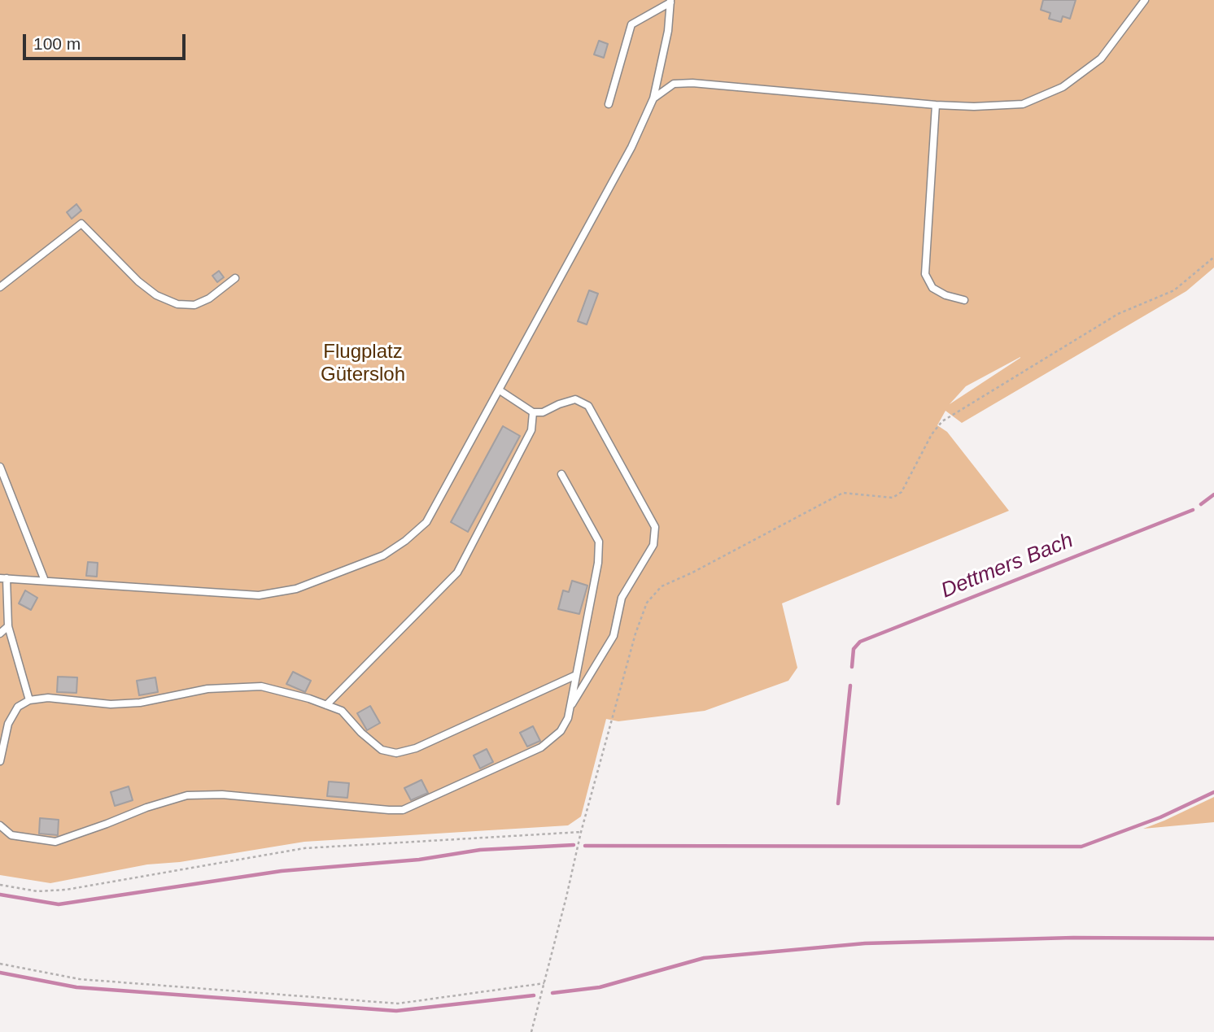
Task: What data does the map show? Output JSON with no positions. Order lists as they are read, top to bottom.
{
  "water": ["Dettmers Bach"],
  "parks": ["Flugplatz Gütersloh"],
  "scale_bar": "100 m"
}
